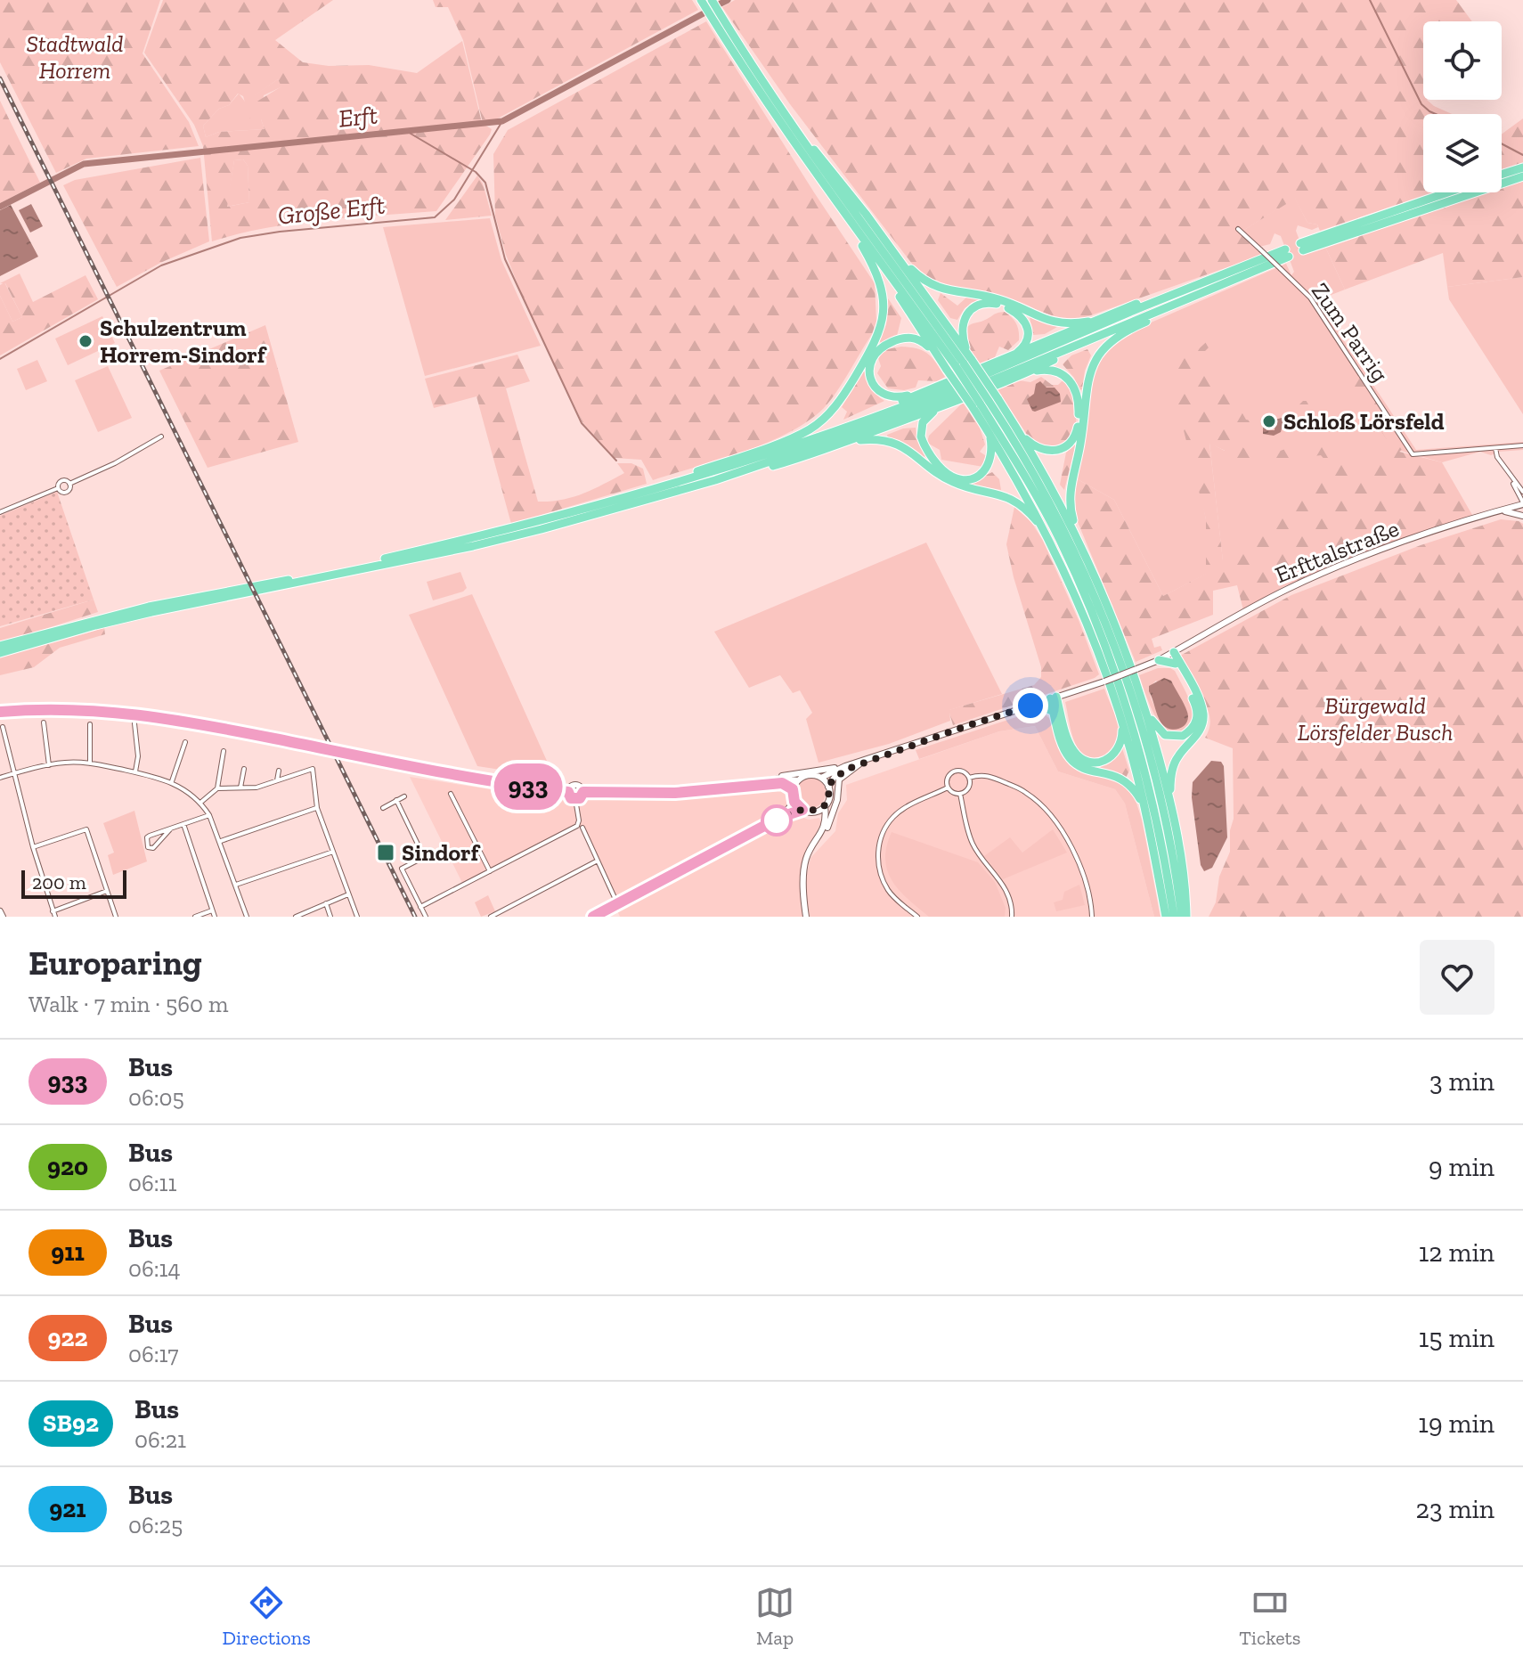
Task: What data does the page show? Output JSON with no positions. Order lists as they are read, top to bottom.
{
  "streets": {
    "main road": ["Erfttalstraße"],
    "street": ["Zum Parrig"]
  },
  "water": ["Erft", "Große Erft"],
  "parks": ["Stadtwald Horrem", "Bürgewald Lörsfelder Busch"],
  "places": {
    "other": ["Schulzentrum Horrem-Sindorf", "Schloß Lörsfeld"],
    "transit": ["Sindorf"]
  },
  "lines": ["bus line 933"],
  "scale_bar": "200 m",
  "page": {
    "on_map": "933",
    "scale": "200 m",
    "heading": ["Europaring", "Walk · 7 min · 560 m"],
    "list": [
      {
        "mark": "933",
        "name": "Bus",
        "note": "06:05",
        "value": "3 min"
      },
      {
        "mark": "920",
        "name": "Bus",
        "note": "06:11",
        "value": "9 min"
      },
      {
        "mark": "911",
        "name": "Bus",
        "note": "06:14",
        "value": "12 min"
      },
      {
        "mark": "922",
        "name": "Bus",
        "note": "06:17",
        "value": "15 min"
      },
      {
        "mark": "SB92",
        "name": "Bus",
        "note": "06:21",
        "value": "19 min"
      },
      {
        "mark": "921",
        "name": "Bus",
        "note": "06:25",
        "value": "23 min"
      }
    ],
    "tabs": ["Directions", "Map", "Tickets"]
  }
}
